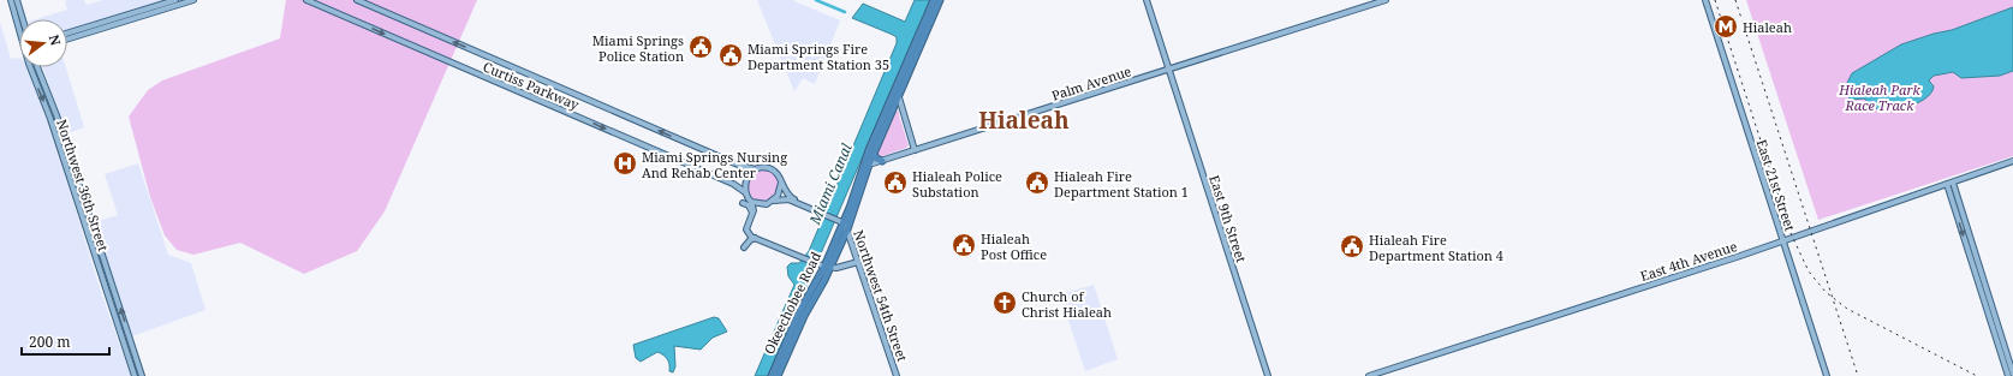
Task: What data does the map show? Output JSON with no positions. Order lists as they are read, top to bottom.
{
  "streets": {
    "highway": ["Okeechobee Road"],
    "main road": [
      "Palm Avenue",
      "Curtiss Parkway",
      "Northwest 36th Street",
      "East 21st Street",
      "East 9th Street",
      "East 4th Avenue",
      "Northwest 54th Street"
    ]
  },
  "crossings": [
    ["Palm Avenue", "East 9th Street"],
    ["Palm Avenue", "Okeechobee Road"],
    ["East 21st Street", "East 4th Avenue"],
    ["Northwest 54th Street", "Okeechobee Road"]
  ],
  "districts": ["Hialeah"],
  "water": ["Miami Canal"],
  "parks": ["Hialeah Park Race Track"],
  "places": {
    "metro station": ["Hialeah"],
    "public building": [
      "Miami Springs Police Station",
      "Miami Springs Fire Department Station 35",
      "Hialeah Police Substation",
      "Hialeah Fire Department Station 1",
      "Hialeah Post Office",
      "Hialeah Fire Department Station 4"
    ],
    "hospital": ["Miami Springs Nursing And Rehab Center"],
    "church": ["Church of Christ Hialeah"]
  },
  "scale_bar": "200 m",
  "north": "right"
}
